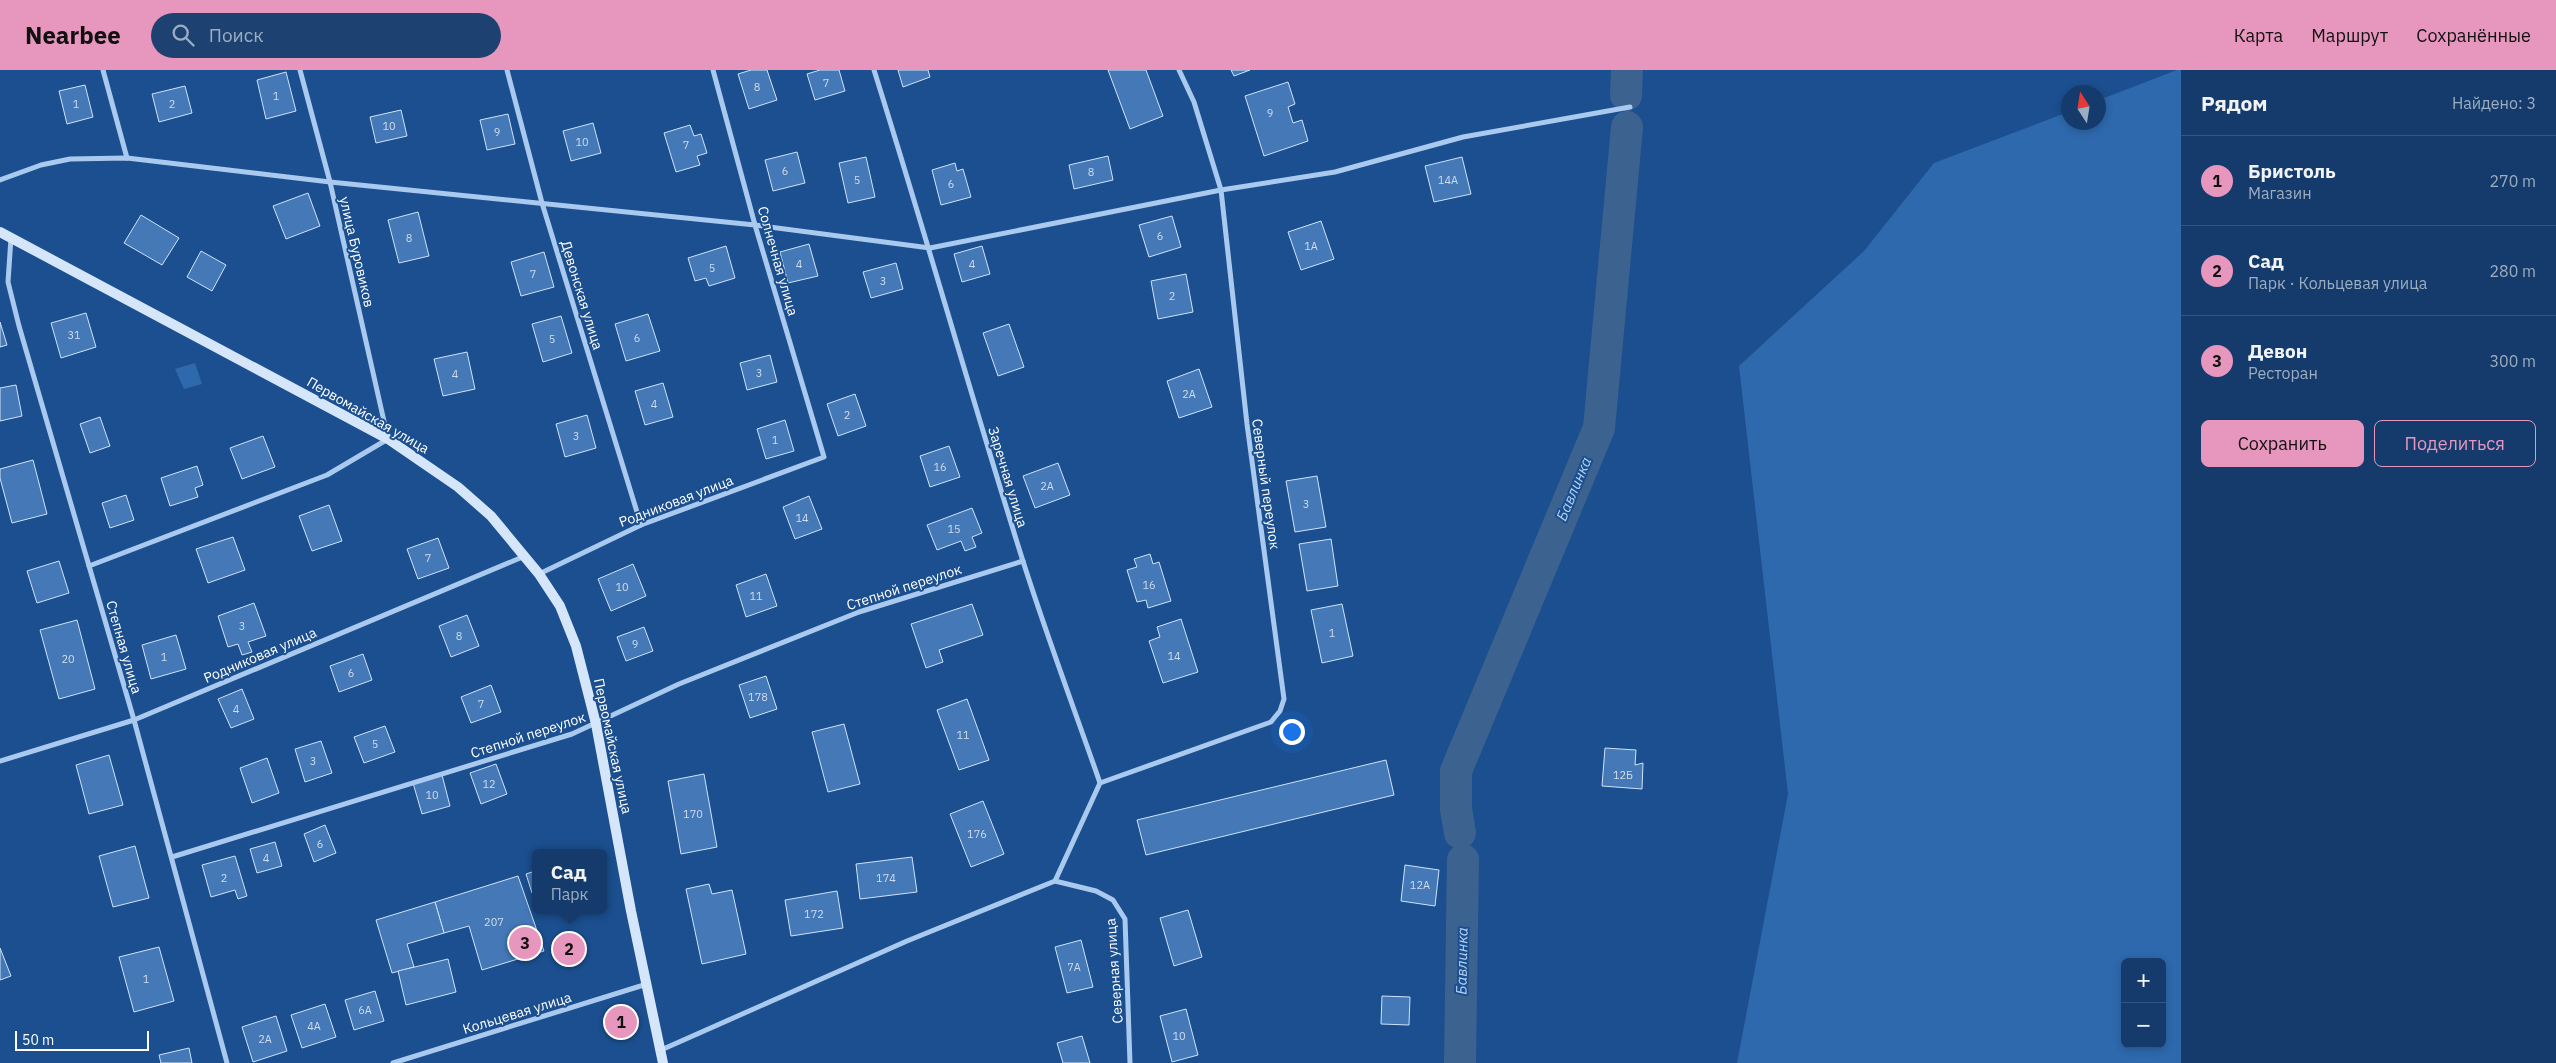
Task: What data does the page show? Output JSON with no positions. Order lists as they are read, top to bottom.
{
  "streets": {
    "street": [
      "улица Буровиков",
      "Солнечная улица",
      "Девонская улица",
      "Первомайская улица",
      "Заречная улица",
      "Северный переулок",
      "Родниковая улица",
      "Степной переулок",
      "Степная улица",
      "Северная улица",
      "Кольцевая улица"
    ]
  },
  "crossings": [
    ["улица Буровиков", "Первомайская улица"],
    ["Солнечная улица", "Родниковая улица"],
    ["Девонская улица", "Родниковая улица"],
    ["Первомайская улица", "Родниковая улица"],
    ["Первомайская улица", "Степной переулок"],
    ["Первомайская улица", "Степная улица"],
    ["Первомайская улица", "Кольцевая улица"],
    ["Заречная улица", "Северный переулок"],
    ["Заречная улица", "Степной переулок"],
    ["Родниковая улица", "Степная улица"],
    ["Степной переулок", "Степная улица"]
  ],
  "water": ["Бавлинка"],
  "house_numbers": [
    "7",
    "8",
    "1",
    "1",
    "2",
    "9",
    "10",
    "9",
    "10",
    "7",
    "6",
    "8",
    "5",
    "14А",
    "6",
    "6",
    "8",
    "1А",
    "4",
    "4",
    "5",
    "7",
    "3",
    "2",
    "31",
    "6",
    "5",
    "3",
    "4",
    "2А",
    "4",
    "2",
    "3",
    "1",
    "16",
    "2А",
    "3",
    "14",
    "15",
    "7",
    "16",
    "10",
    "11",
    "3",
    "1",
    "8",
    "9",
    "14",
    "1",
    "20",
    "6",
    "178",
    "7",
    "4",
    "11",
    "5",
    "3",
    "12Б",
    "12",
    "10",
    "170",
    "176",
    "6",
    "4",
    "2",
    "174",
    "12А",
    "172",
    "207",
    "7А",
    "1",
    "6А",
    "4А",
    "10",
    "2А"
  ],
  "scale_bar": "50 m",
  "north": "top",
  "page": {
    "header": "Nearbee",
    "search": "Поиск",
    "nav": ["Карта", "Маршрут", "Сохранённые"],
    "heading": ["Рядом", "Найдено: 3"],
    "list": [
      {
        "mark": "1",
        "name": "Бристоль",
        "note": "Магазин",
        "value": "270 m"
      },
      {
        "mark": "2",
        "name": "Сад",
        "note": "Парк · Кольцевая улица",
        "value": "280 m"
      },
      {
        "mark": "3",
        "name": "Девон",
        "note": "Ресторан",
        "value": "300 m"
      }
    ],
    "buttons": ["Сохранить", "Поделиться"],
    "popup": ["Сад", "Парк"],
    "pins": ["3", "2", "1"],
    "map_buttons": ["+", "−"],
    "scale": "50 m"
  }
}
